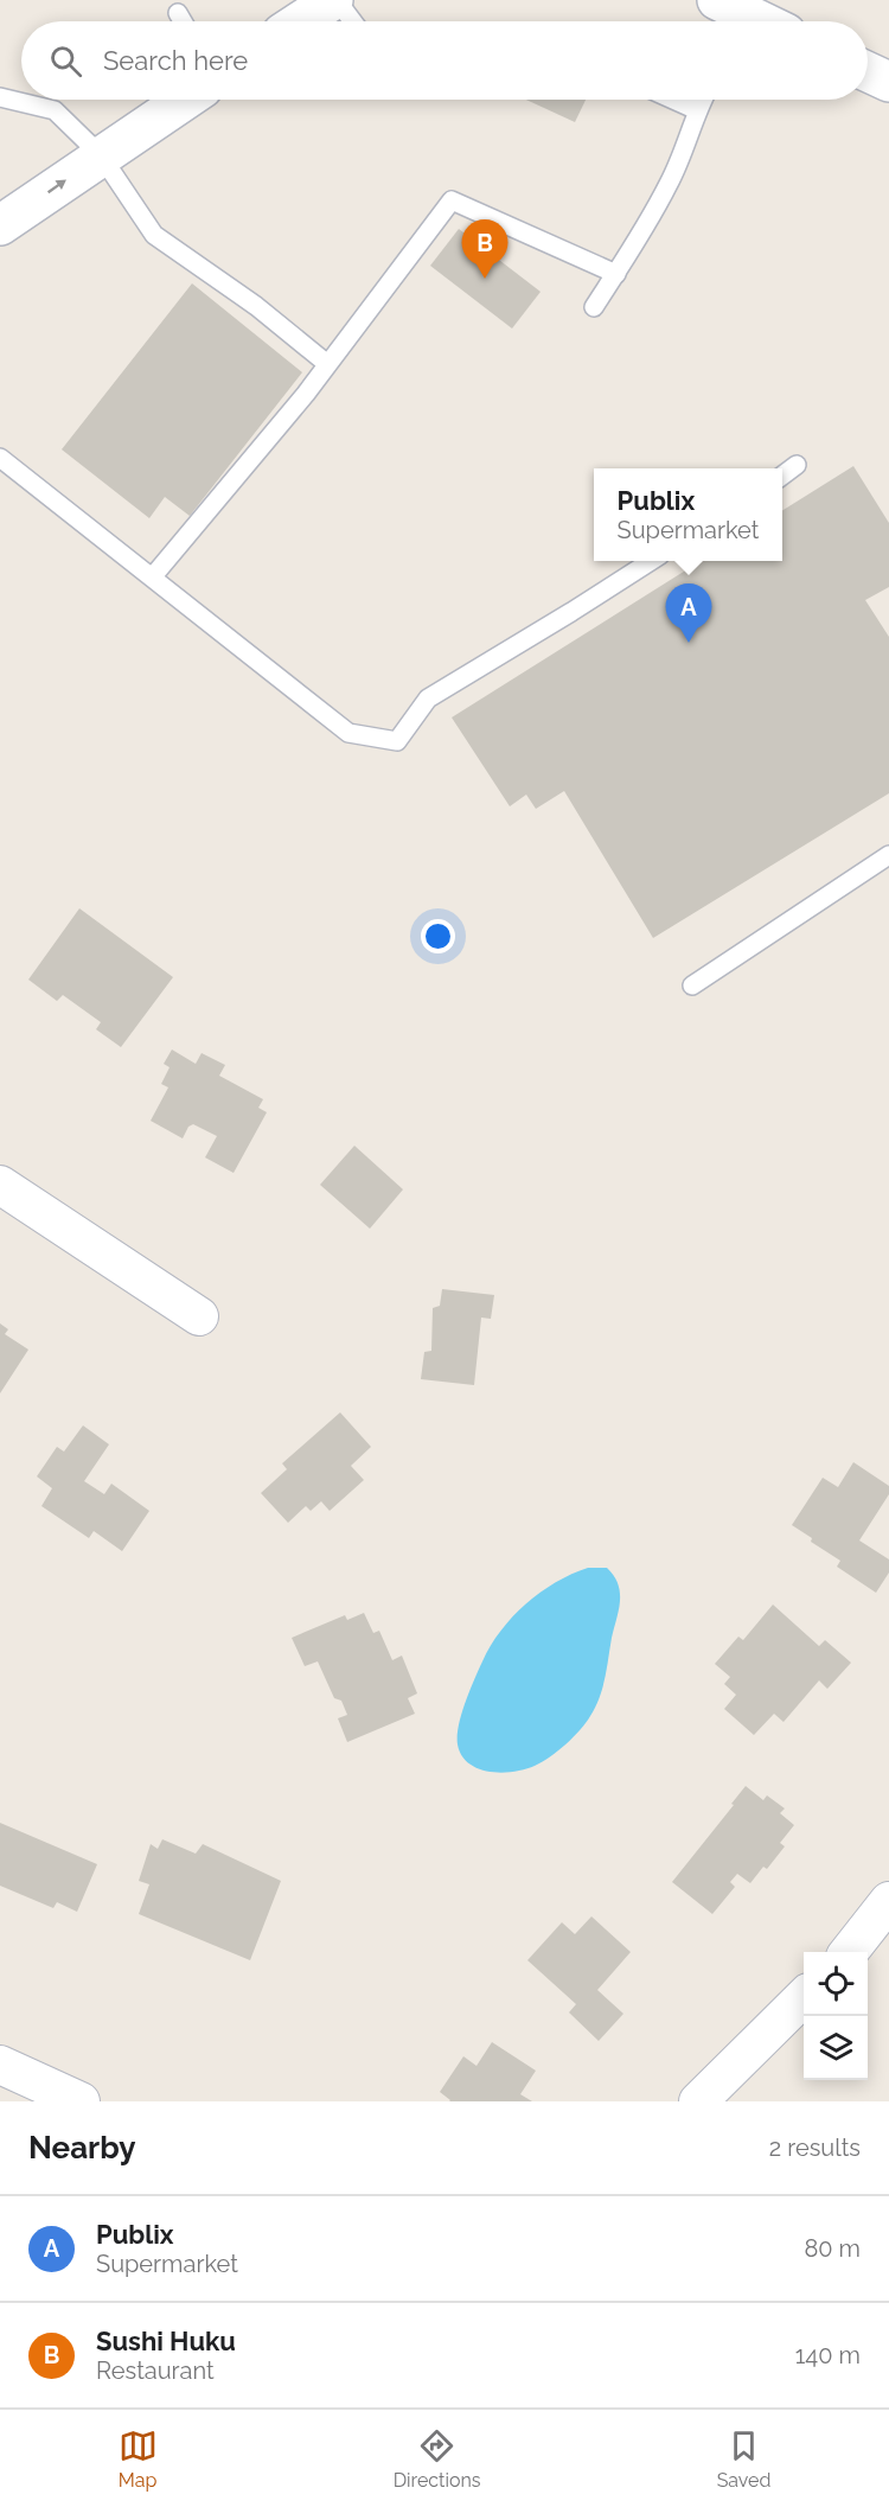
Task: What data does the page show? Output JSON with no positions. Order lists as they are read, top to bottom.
{
  "page": {
    "search": "Search here",
    "pins": ["B", "A"],
    "popup": ["Publix", "Supermarket"],
    "heading": ["Nearby", "2 results"],
    "list": [
      {
        "mark": "A",
        "name": "Publix",
        "note": "Supermarket",
        "value": "80 m"
      },
      {
        "mark": "B",
        "name": "Sushi Huku",
        "note": "Restaurant",
        "value": "140 m"
      }
    ],
    "nav": ["Map", "Directions", "Saved"]
  }
}
